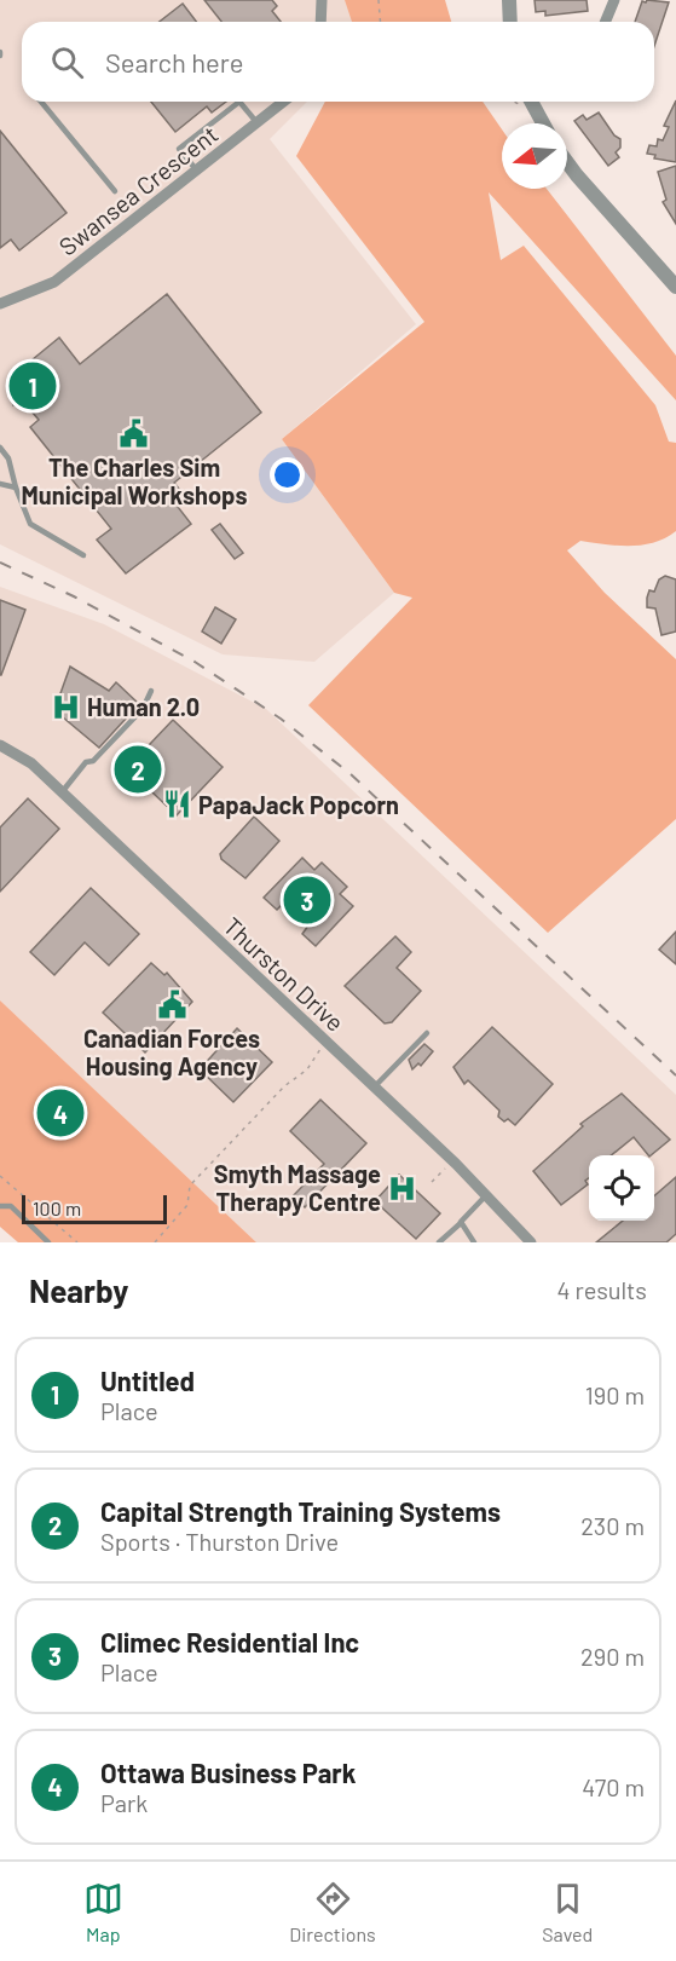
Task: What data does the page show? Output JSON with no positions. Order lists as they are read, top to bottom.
{
  "streets": {
    "street": ["Swansea Crescent", "Thurston Drive"]
  },
  "places": {
    "public building": ["The Charles Sim Municipal Workshops", "Canadian Forces Housing Agency"],
    "hospital": ["Human 2.0", "Smyth Massage Therapy Centre"],
    "restaurant": ["PapaJack Popcorn"]
  },
  "scale_bar": "100 m",
  "north": "left",
  "page": {
    "search": "Search here",
    "pins": [
      "1",
      "2",
      "3",
      "4"
    ],
    "scale": "100 m",
    "heading": ["Nearby", "4 results"],
    "list": [
      {
        "mark": "1",
        "name": "Untitled",
        "note": "Place",
        "value": "190 m"
      },
      {
        "mark": "2",
        "name": "Capital Strength Training Systems",
        "note": "Sports · Thurston Drive",
        "value": "230 m"
      },
      {
        "mark": "3",
        "name": "Climec Residential Inc",
        "note": "Place",
        "value": "290 m"
      },
      {
        "mark": "4",
        "name": "Ottawa Business Park",
        "note": "Park",
        "value": "470 m"
      }
    ],
    "nav": ["Map", "Directions", "Saved"]
  }
}
